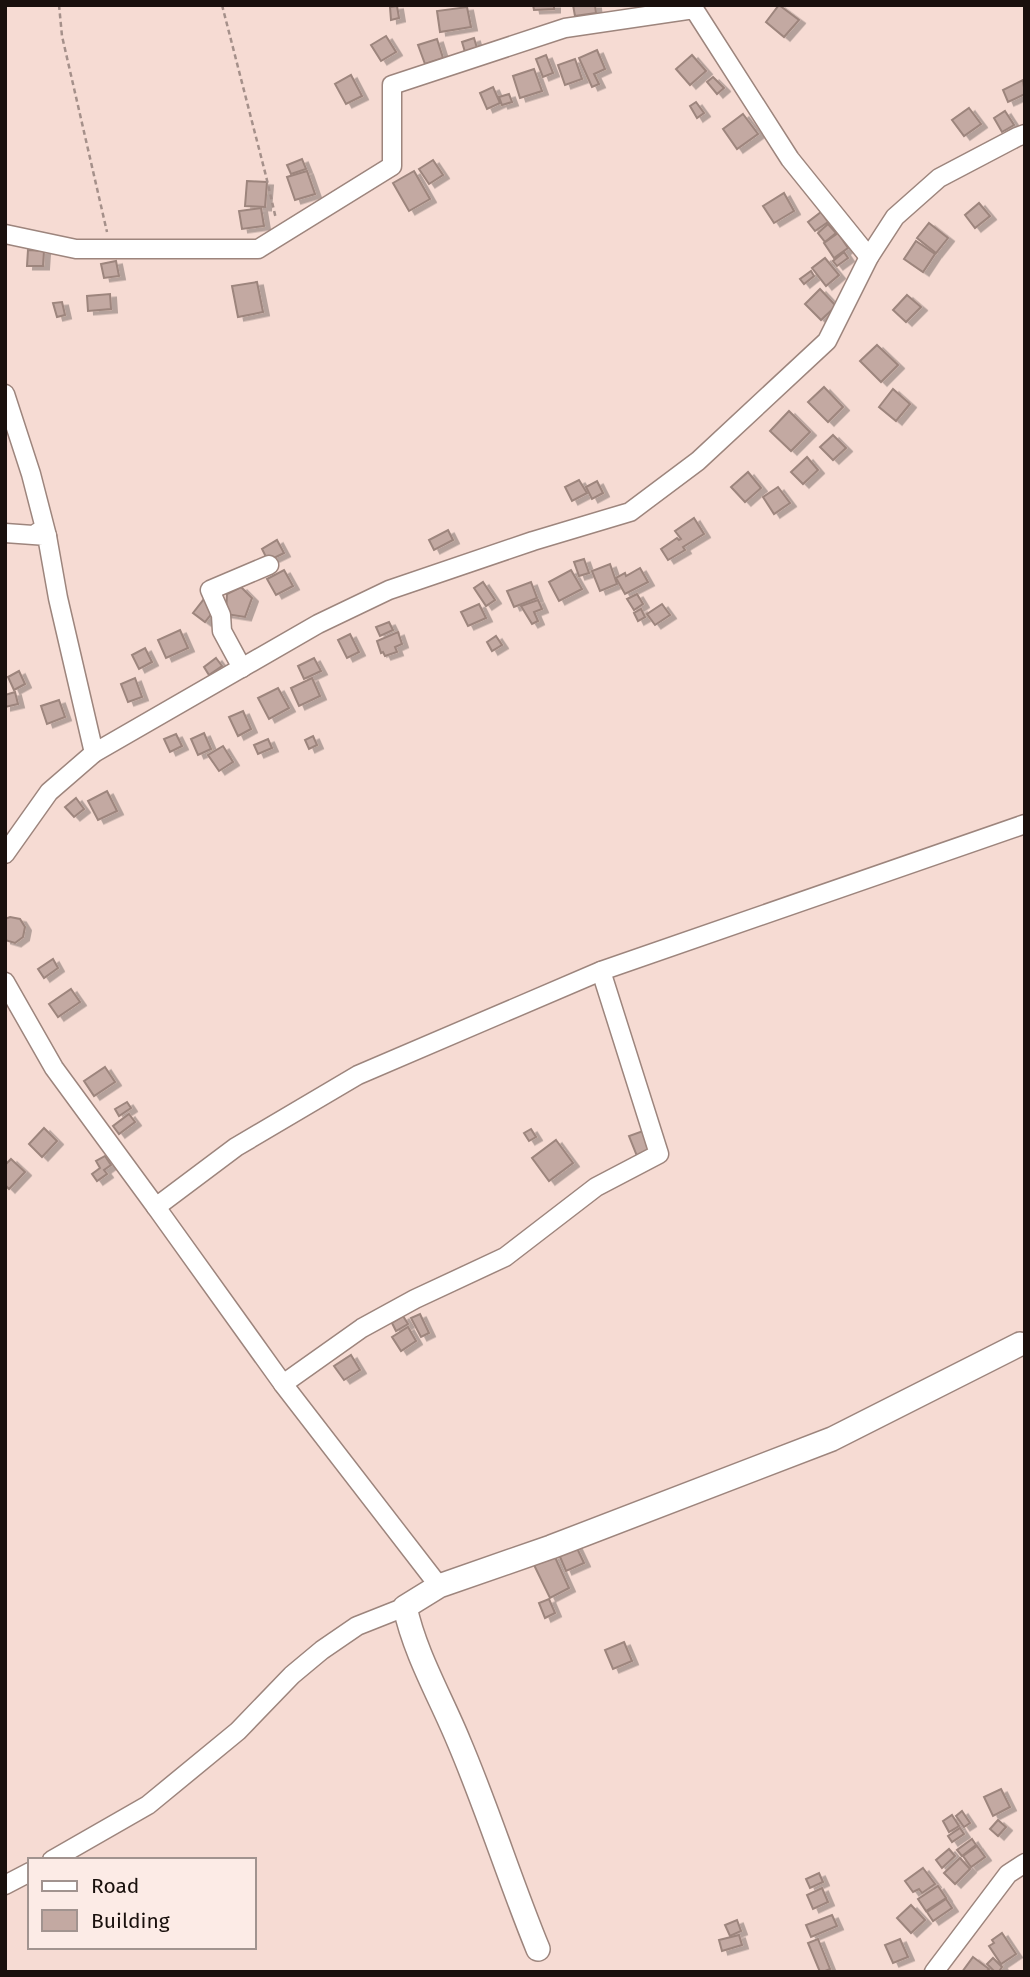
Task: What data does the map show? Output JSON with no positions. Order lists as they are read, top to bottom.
{
  "legend": ["Road", "Building"]
}
